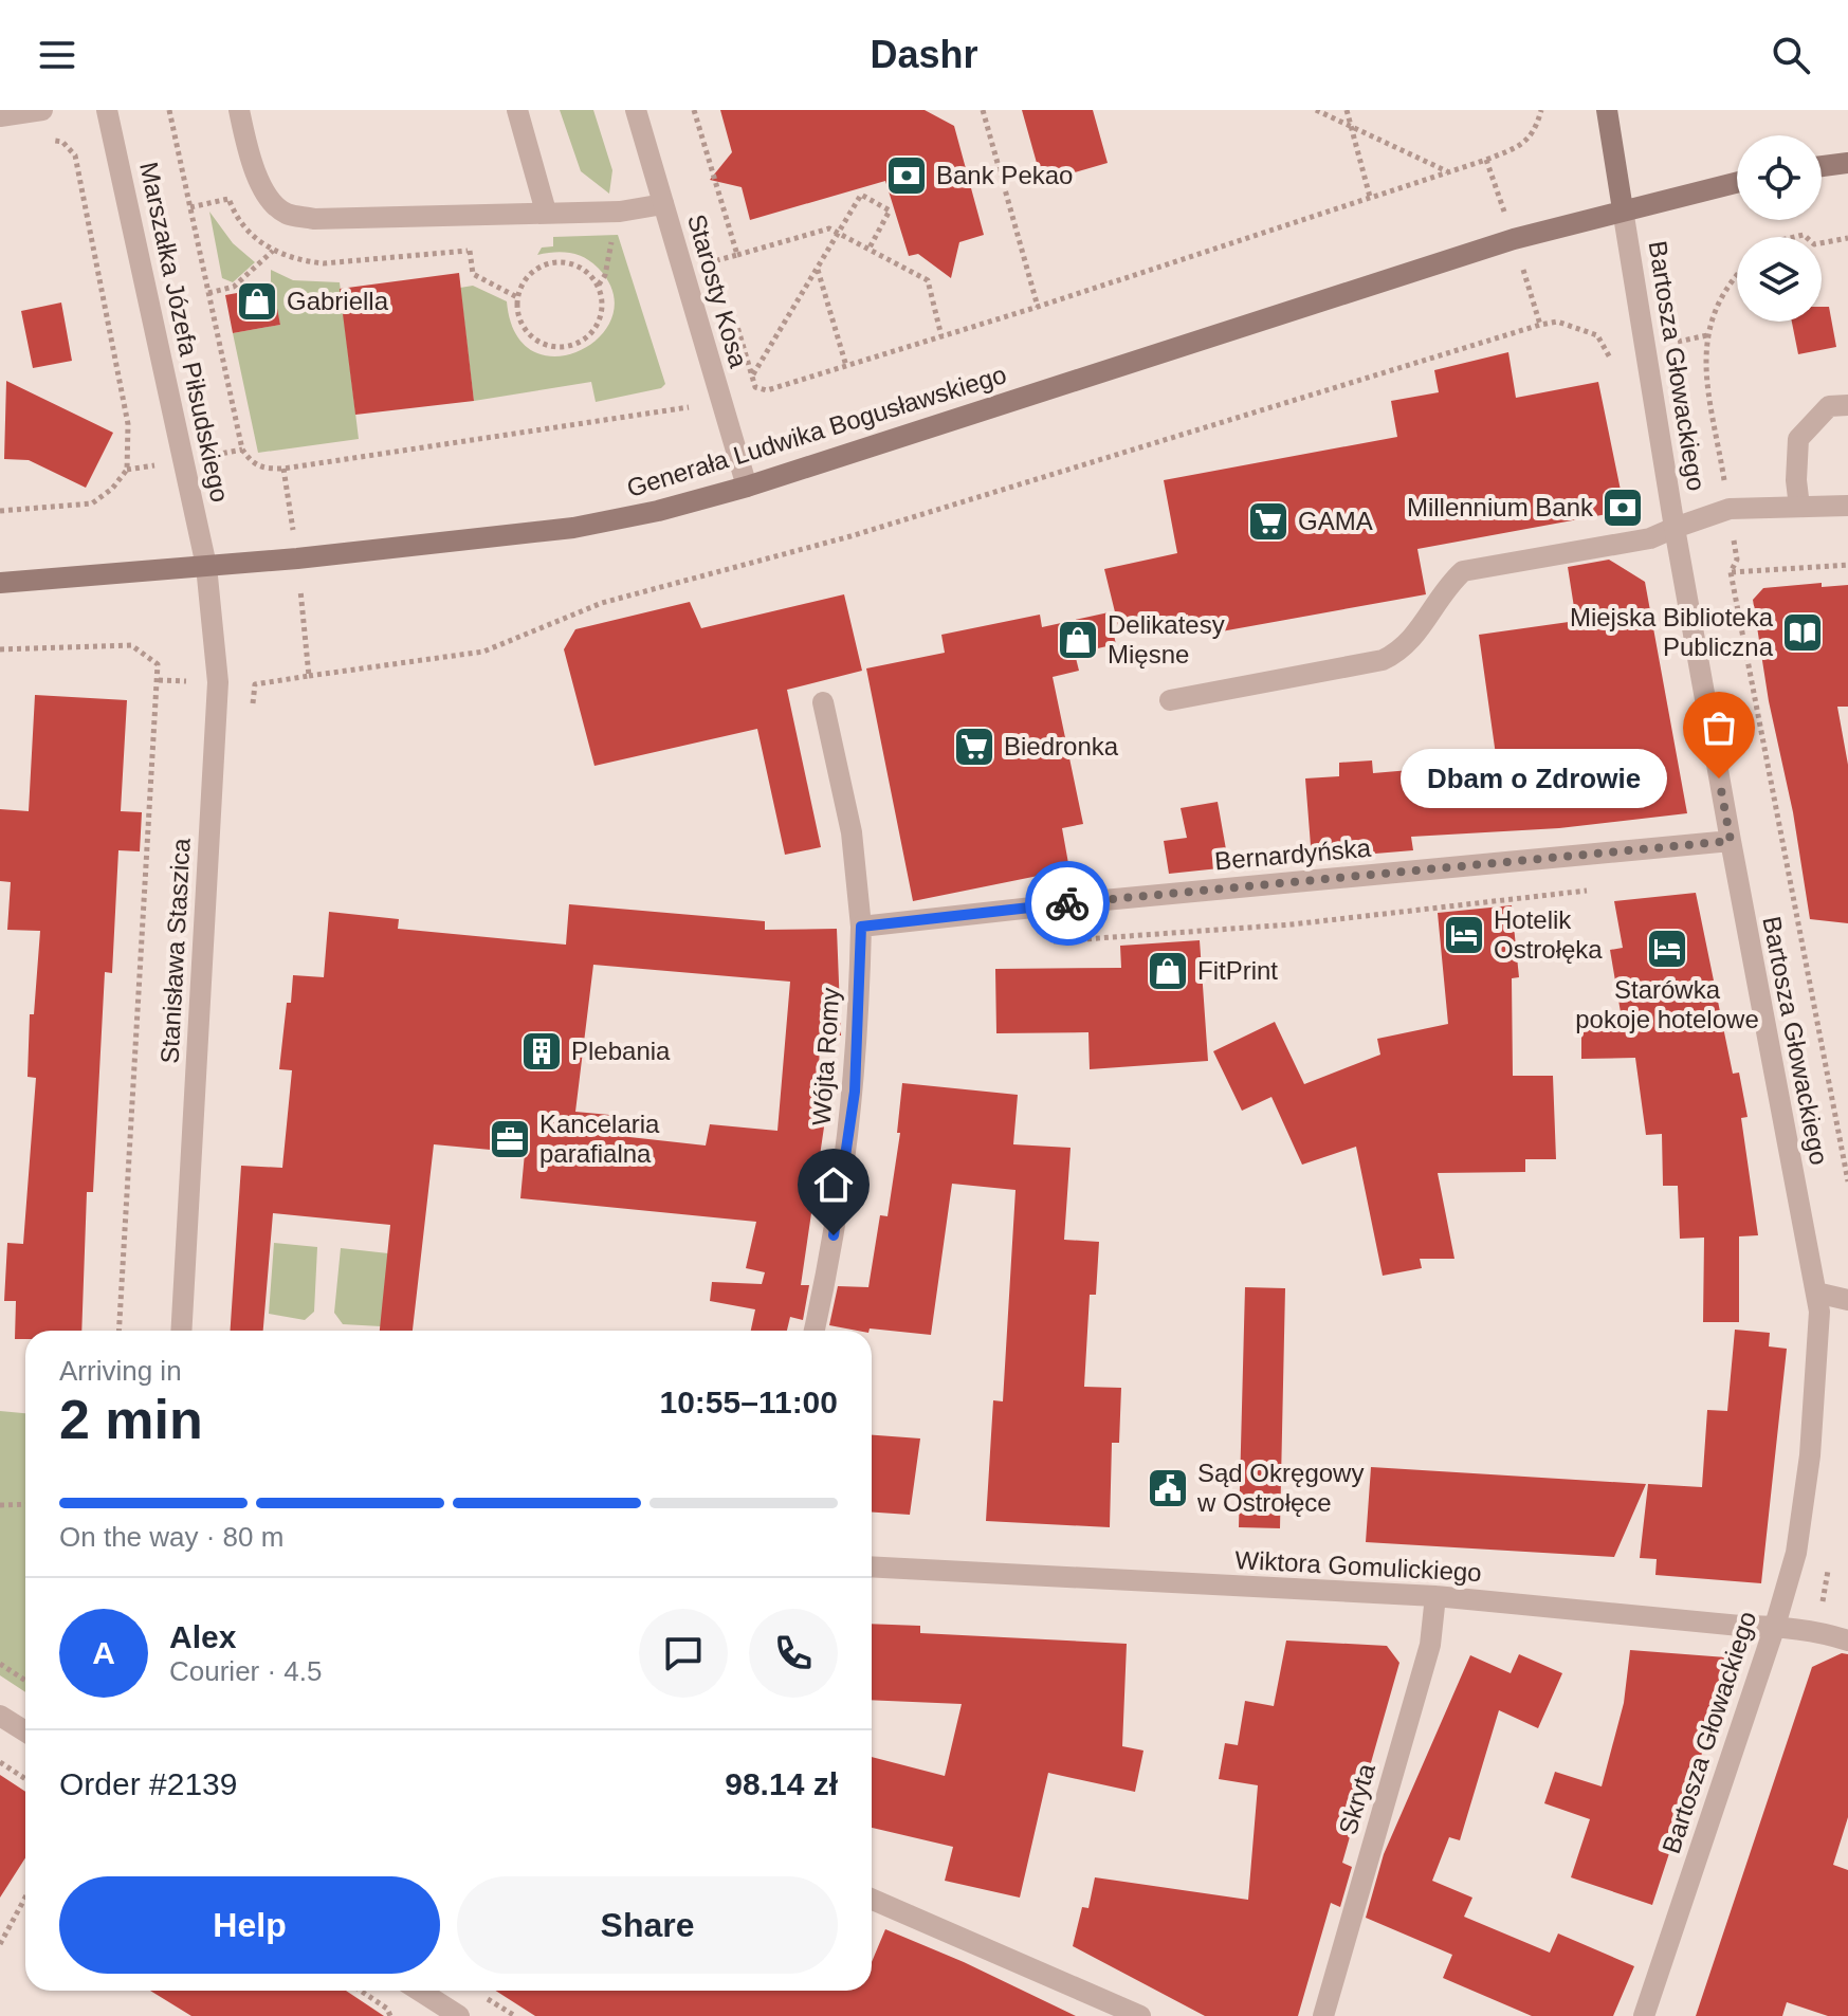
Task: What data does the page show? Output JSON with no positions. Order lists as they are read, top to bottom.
{
  "streets": {
    "street": [
      "Starosty Kosa",
      "Marszałka Józefa Piłsudskiego",
      "Bartosza Głowackiego",
      "Generała Ludwika Bogusławskiego",
      "Bernardyńska",
      "Stanisława Staszica",
      "Wójta Romy",
      "Wiktora Gomulickiego",
      "Skryta"
    ]
  },
  "crossings": [
    ["Starosty Kosa", "Generała Ludwika Bogusławskiego"],
    ["Marszałka Józefa Piłsudskiego", "Generała Ludwika Bogusławskiego"],
    ["Marszałka Józefa Piłsudskiego", "Stanisława Staszica"],
    ["Bartosza Głowackiego", "Generała Ludwika Bogusławskiego"],
    ["Bartosza Głowackiego", "Bernardyńska"],
    ["Bartosza Głowackiego", "Wiktora Gomulickiego"],
    ["Generała Ludwika Bogusławskiego", "Stanisława Staszica"],
    ["Bernardyńska", "Wójta Romy"],
    ["Wiktora Gomulickiego", "Skryta"]
  ],
  "places": {
    "bank": ["Bank Pekao", "Millennium Bank"],
    "shop": ["Gabriella", "Delikatesy Mięsne", "FitPrint"],
    "supermarket": ["GAMA", "Biedronka"],
    "library": ["Miejska Biblioteka Publiczna"],
    "other": ["Dbam o Zdrowie"],
    "hotel": ["Hotelik Ostrołęka", "Starówka pokoje hotelowe"],
    "building": ["Plebania"],
    "office": ["Kancelaria parafialna"],
    "public building": ["Sąd Okręgowy w Ostrołęce"]
  },
  "page": {
    "header": "Dashr",
    "bubble": "Dbam o Zdrowie",
    "heading": ["2 min", "Arriving in", "10:55–11:00"],
    "panel": [
      "Alex",
      "Courier · 4.5",
      "Order #2139",
      "98.14 zł"
    ],
    "bar": "On the way · 80 m",
    "round": "A",
    "buttons": ["Help", "Share"]
  }
}
